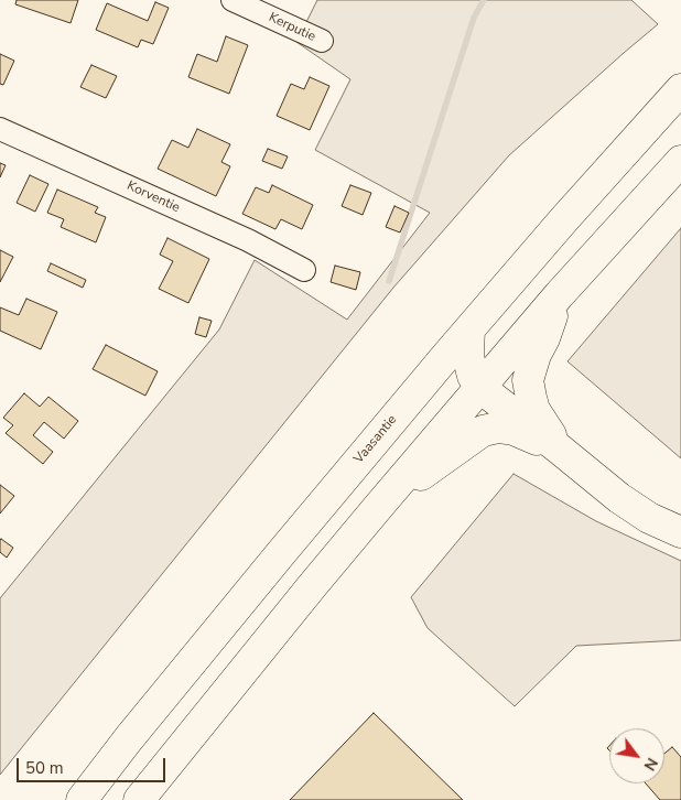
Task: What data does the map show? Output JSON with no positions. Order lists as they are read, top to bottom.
{
  "streets": {
    "highway": ["Vaasantie"],
    "street": ["Kerputie", "Korventie"]
  },
  "scale_bar": "50 m",
  "north": "bottom right"
}
